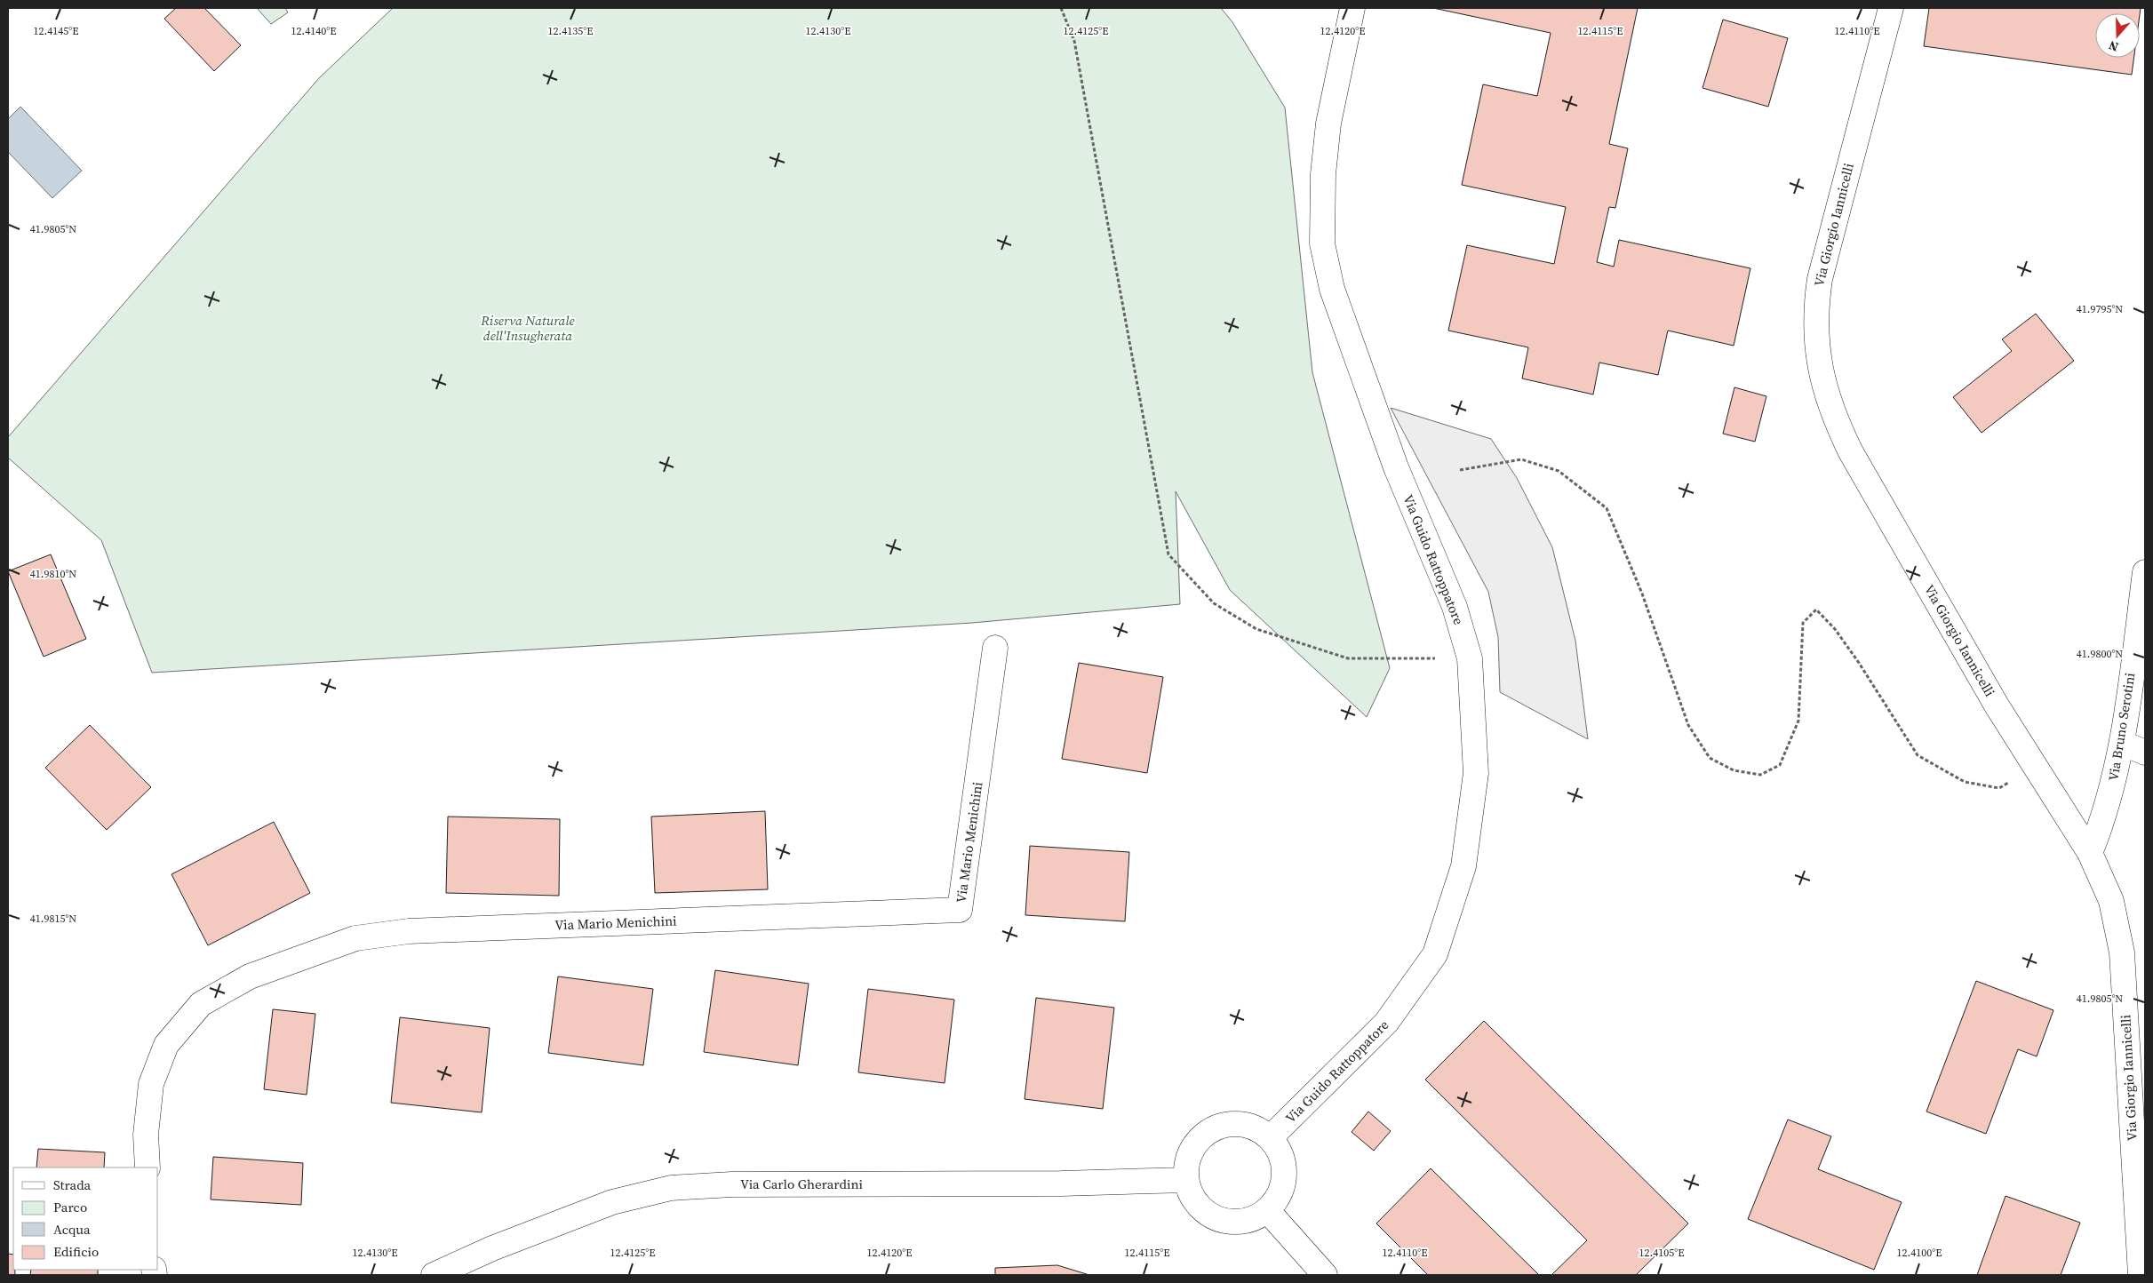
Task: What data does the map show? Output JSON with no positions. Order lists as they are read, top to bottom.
{
  "streets": {
    "street": [
      "Via Giorgio Iannicelli",
      "Via Guido Rattoppatore",
      "Via Bruno Serotini",
      "Via Mario Menichini",
      "Via Carlo Gherardini"
    ]
  },
  "crossings": [
    ["Via Giorgio Iannicelli", "Via Bruno Serotini"],
    ["Via Guido Rattoppatore", "Via Carlo Gherardini"]
  ],
  "parks": ["Riserva Naturale dell'Insugherata"],
  "legend": [
    "Strada",
    "Parco",
    "Acqua",
    "Edificio"
  ],
  "north": "bottom",
  "coordinates": [
    "12.4145°E",
    "12.4140°E",
    "12.4135°E",
    "12.4130°E",
    "12.4125°E",
    "12.4120°E",
    "12.4115°E",
    "12.4110°E",
    "41.9805°N",
    "41.9795°N",
    "41.9810°N",
    "41.9800°N",
    "41.9815°N",
    "12.4105°E",
    "12.4100°E"
  ]
}
